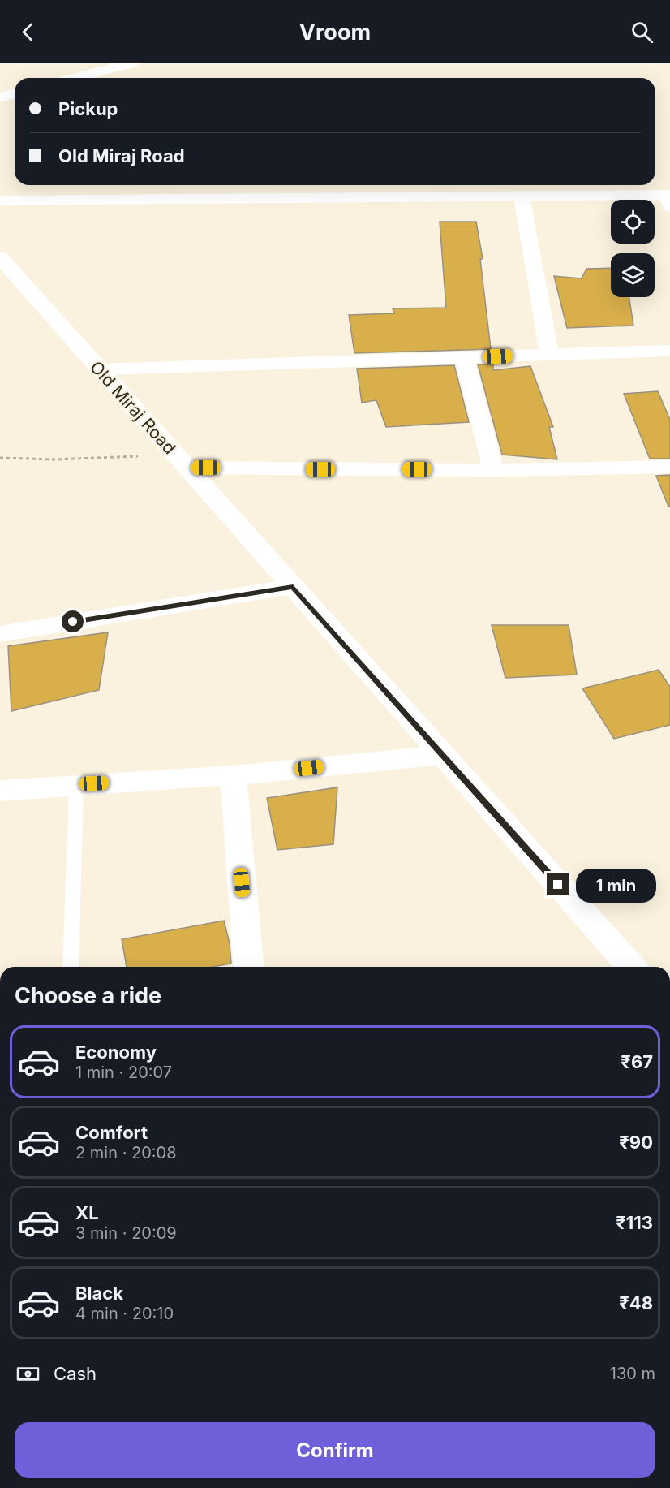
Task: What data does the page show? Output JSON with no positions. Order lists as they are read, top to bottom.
{
  "streets": {
    "street": ["Old Miraj Road"]
  },
  "page": {
    "header": "Vroom",
    "banner": ["Pickup", "Old Miraj Road"],
    "bubble": "1 min",
    "heading": "Choose a ride",
    "list": [
      {
        "name": "Economy",
        "note": "1 min · 20:07",
        "value": "₹67"
      },
      {
        "name": "Comfort",
        "note": "2 min · 20:08",
        "value": "₹90"
      },
      {
        "name": "XL",
        "note": "3 min · 20:09",
        "value": "₹113"
      },
      {
        "name": "Black",
        "note": "4 min · 20:10",
        "value": "₹48"
      }
    ],
    "pay": ["Cash", "130 m"],
    "buttons": "Confirm"
  }
}
